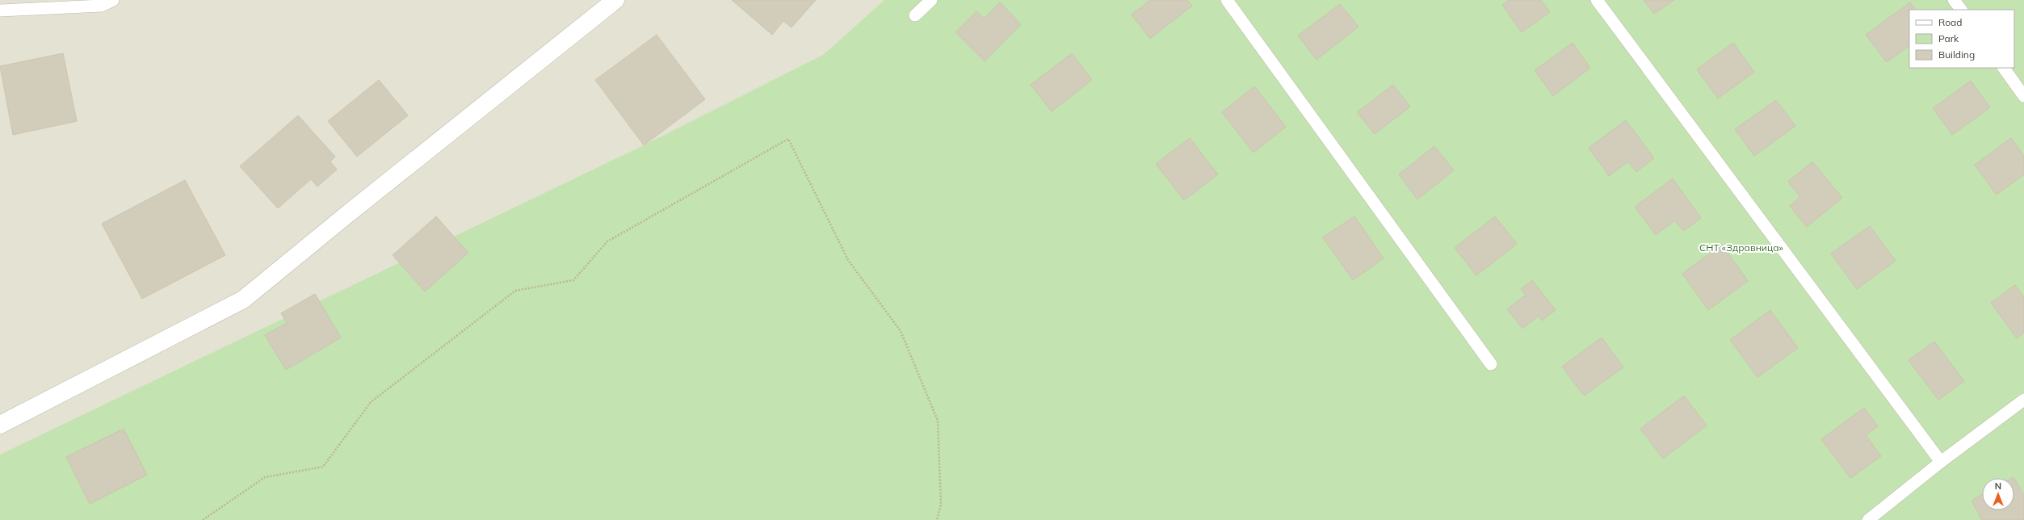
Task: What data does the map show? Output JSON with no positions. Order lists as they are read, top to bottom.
{
  "parks": ["СНТ «Здравница»"],
  "legend": ["Road", "Park", "Building"],
  "north": "top"
}
